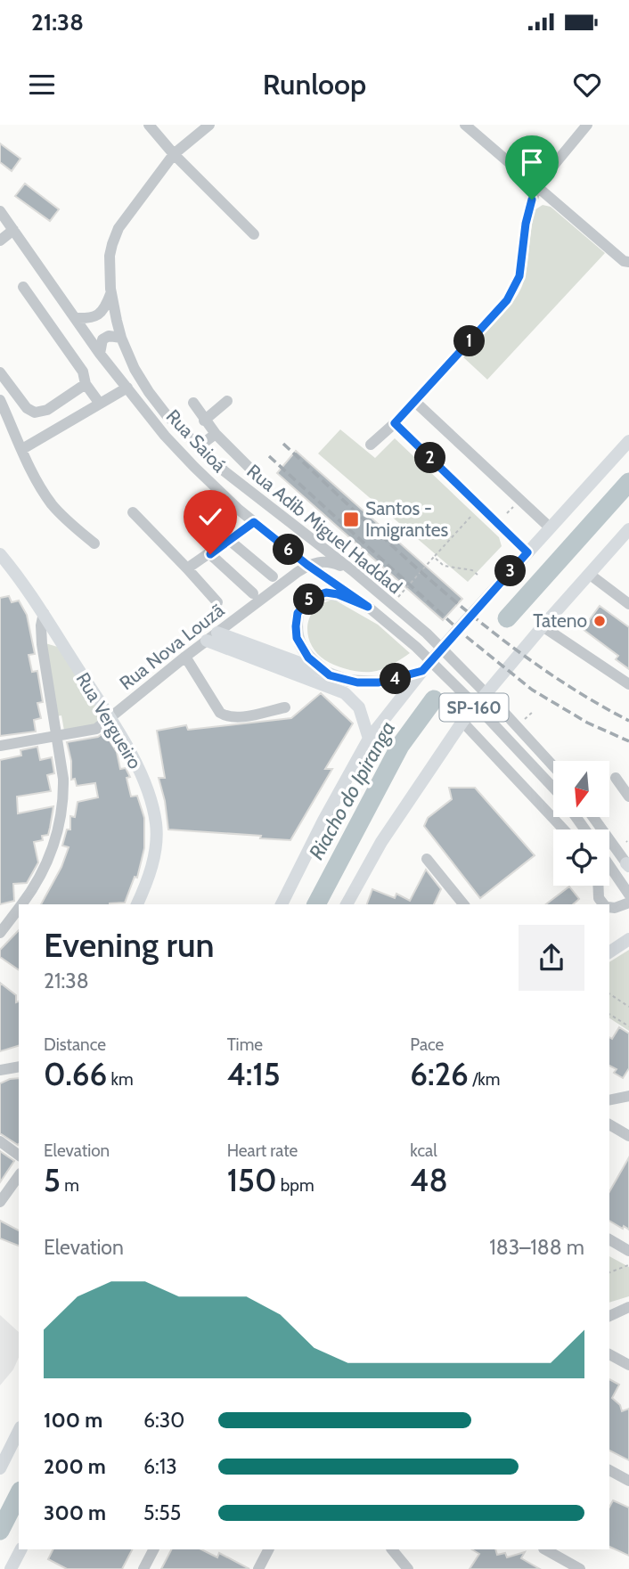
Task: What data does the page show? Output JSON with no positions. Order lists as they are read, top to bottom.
{
  "streets": {
    "main road": ["SP-160", "Rua Vergueiro"],
    "street": ["Rua Saioá", "Rua Adib Miguel Haddad", "Rua Nova Louzã"]
  },
  "crossings": [
    ["Rua Saioá", "Rua Nova Louzã"],
    ["Rua Nova Louzã", "Rua Vergueiro"]
  ],
  "water": ["Riacho do Ipiranga"],
  "places": {
    "transit": ["Santos - Imigrantes"],
    "other": ["Tateno"]
  },
  "north": "bottom",
  "page": {
    "status": "21:38",
    "header": "Runloop",
    "pins": [
      "1",
      "2",
      "6",
      "3",
      "5",
      "4"
    ],
    "heading": ["Evening run", "21:38"],
    "stats": [
      ["Distance", "0.66 km"],
      ["Time", "4:15"],
      ["Pace", "6:26 /km"],
      ["Elevation", "5 m"],
      ["Heart rate", "150 bpm"],
      ["kcal", "48"]
    ],
    "chart": ["Elevation", "183–188 m"],
    "list": [
      {
        "name": "100 m",
        "note": "6:30"
      },
      {
        "name": "200 m",
        "note": "6:13"
      },
      {
        "name": "300 m",
        "note": "5:55"
      }
    ]
  }
}
